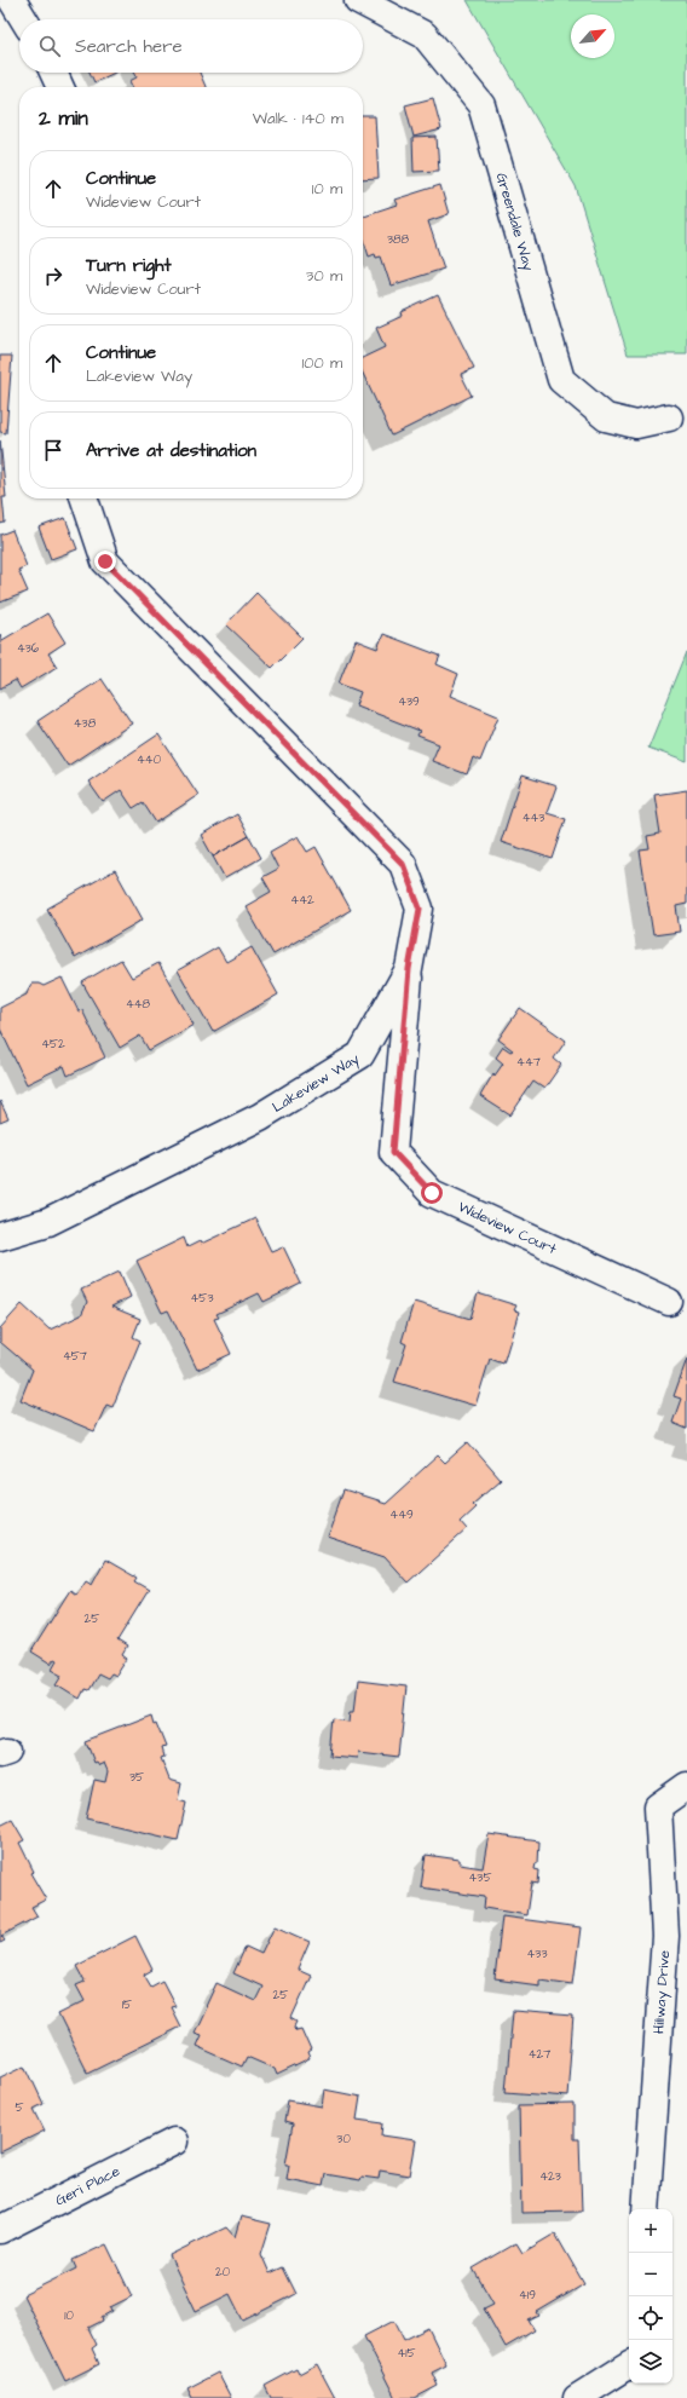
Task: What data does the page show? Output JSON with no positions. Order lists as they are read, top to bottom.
{
  "streets": {
    "street": [
      "Greendale Way",
      "Lakeview Way",
      "Wideview Court",
      "Hillway Drive",
      "Geri Place"
    ]
  },
  "crossings": [
    ["Lakeview Way", "Wideview Court"]
  ],
  "house_numbers": [
    "388",
    "436",
    "439",
    "438",
    "440",
    "443",
    "442",
    "448",
    "452",
    "447",
    "453",
    "457",
    "449",
    "25",
    "35",
    "435",
    "433",
    "25",
    "15",
    "427",
    "5",
    "30",
    "423",
    "20",
    "419",
    "10",
    "415"
  ],
  "north": "top right",
  "page": {
    "search": "Search here",
    "heading": ["2 min", "Walk · 140 m"],
    "list": [
      ["Continue", "Wideview Court", "10 m"],
      ["Turn right", "Wideview Court", "30 m"],
      ["Continue", "Lakeview Way", "100 m"],
      "Arrive at destination"
    ],
    "map_buttons": ["+", "−"]
  }
}
